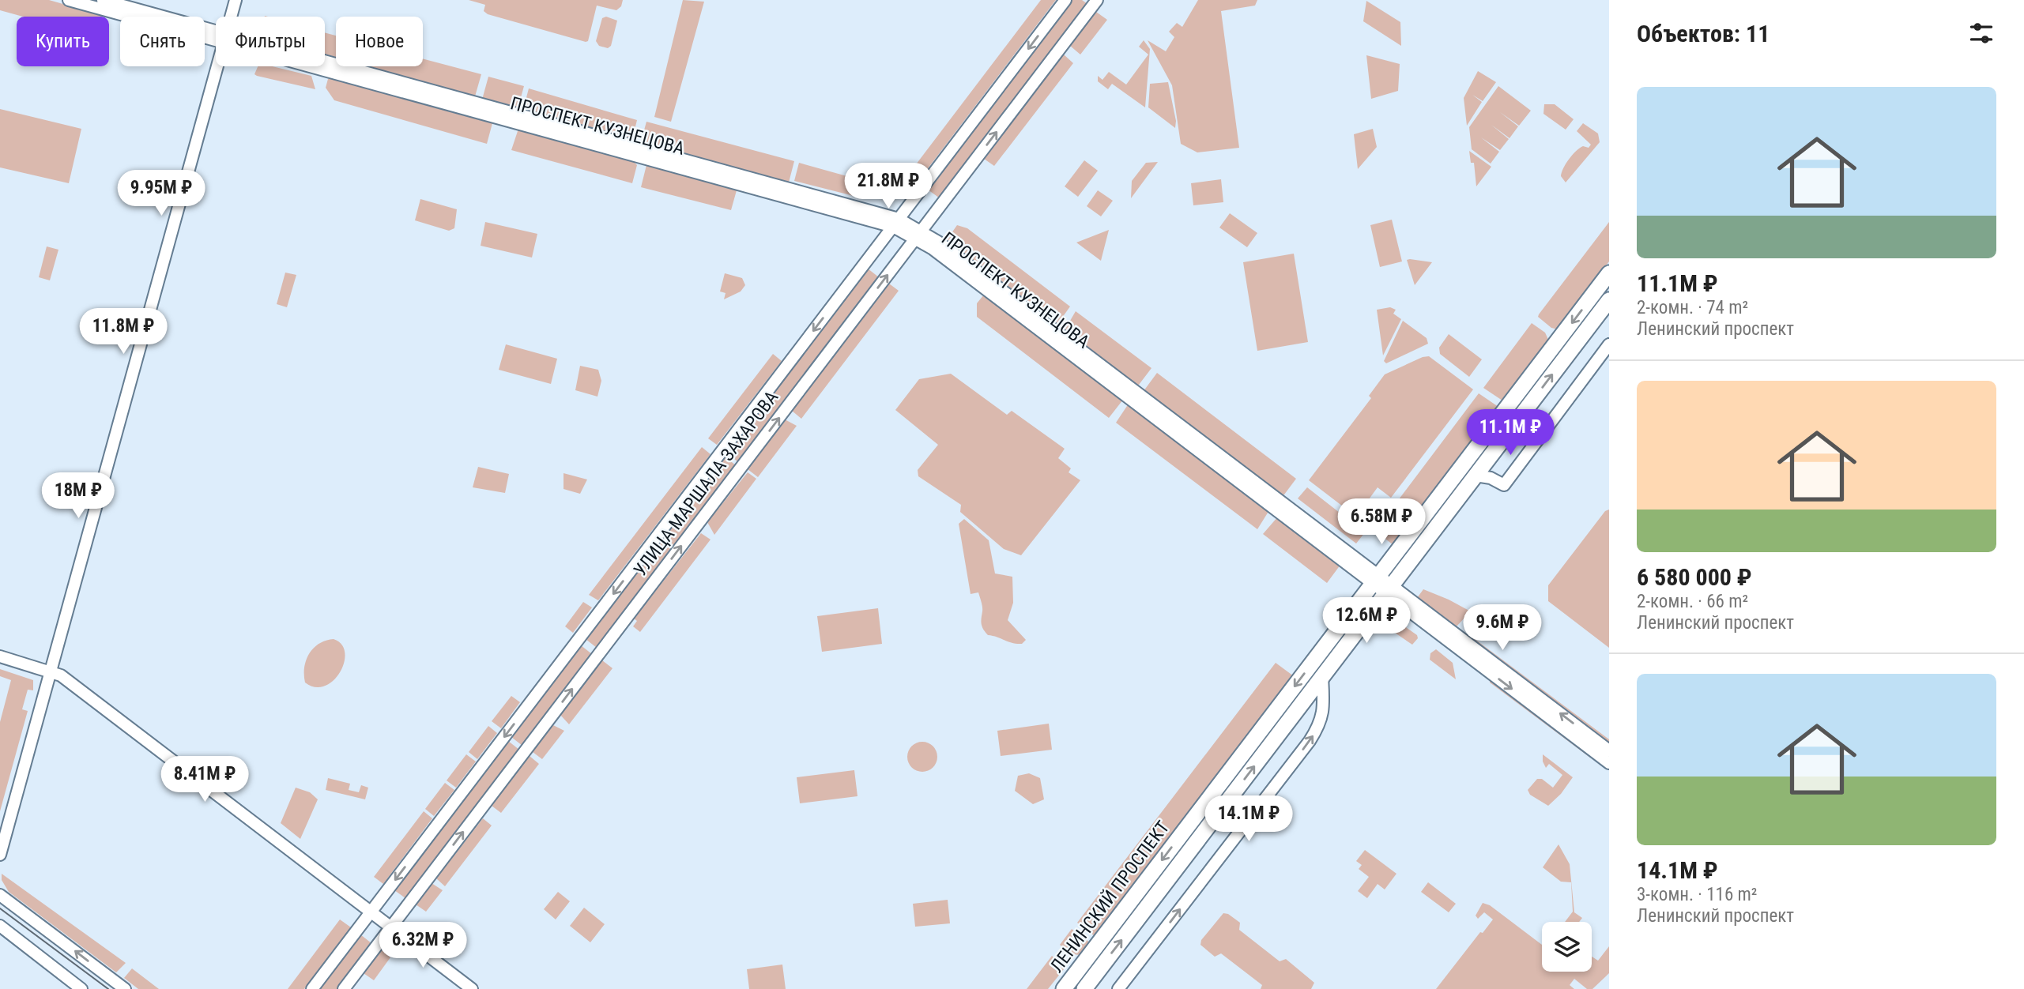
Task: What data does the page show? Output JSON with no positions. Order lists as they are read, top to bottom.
{
  "streets": {
    "main road": ["ЛЕНИНСКИЙ ПРОСПЕКТ"],
    "street": ["ПРОСПЕКТ КУЗНЕЦОВА", "УЛИЦА МАРШАЛА ЗАХАРОВА"]
  },
  "crossings": [
    ["ПРОСПЕКТ КУЗНЕЦОВА", "УЛИЦА МАРШАЛА ЗАХАРОВА"],
    ["ПРОСПЕКТ КУЗНЕЦОВА", "ЛЕНИНСКИЙ ПРОСПЕКТ"]
  ],
  "page": {
    "heading": "Объектов: 11",
    "chip": [
      "Купить",
      "Снять",
      "Фильтры",
      "Новое"
    ],
    "list": [
      {
        "name": "11.1M ₽",
        "note": "2-комн. · 74 m² · Ленинский проспект"
      },
      {
        "name": "6 580 000 ₽",
        "note": "2-комн. · 66 m² · Ленинский проспект"
      },
      {
        "name": "14.1M ₽",
        "note": "3-комн. · 116 m² · Ленинский проспект"
      }
    ],
    "price": [
      "21.8M ₽",
      "9.95M ₽",
      "11.8M ₽",
      "11.1M ₽",
      "18M ₽",
      "6.58M ₽",
      "12.6M ₽",
      "9.6M ₽",
      "8.41M ₽",
      "14.1M ₽",
      "6.32M ₽"
    ]
  }
}
